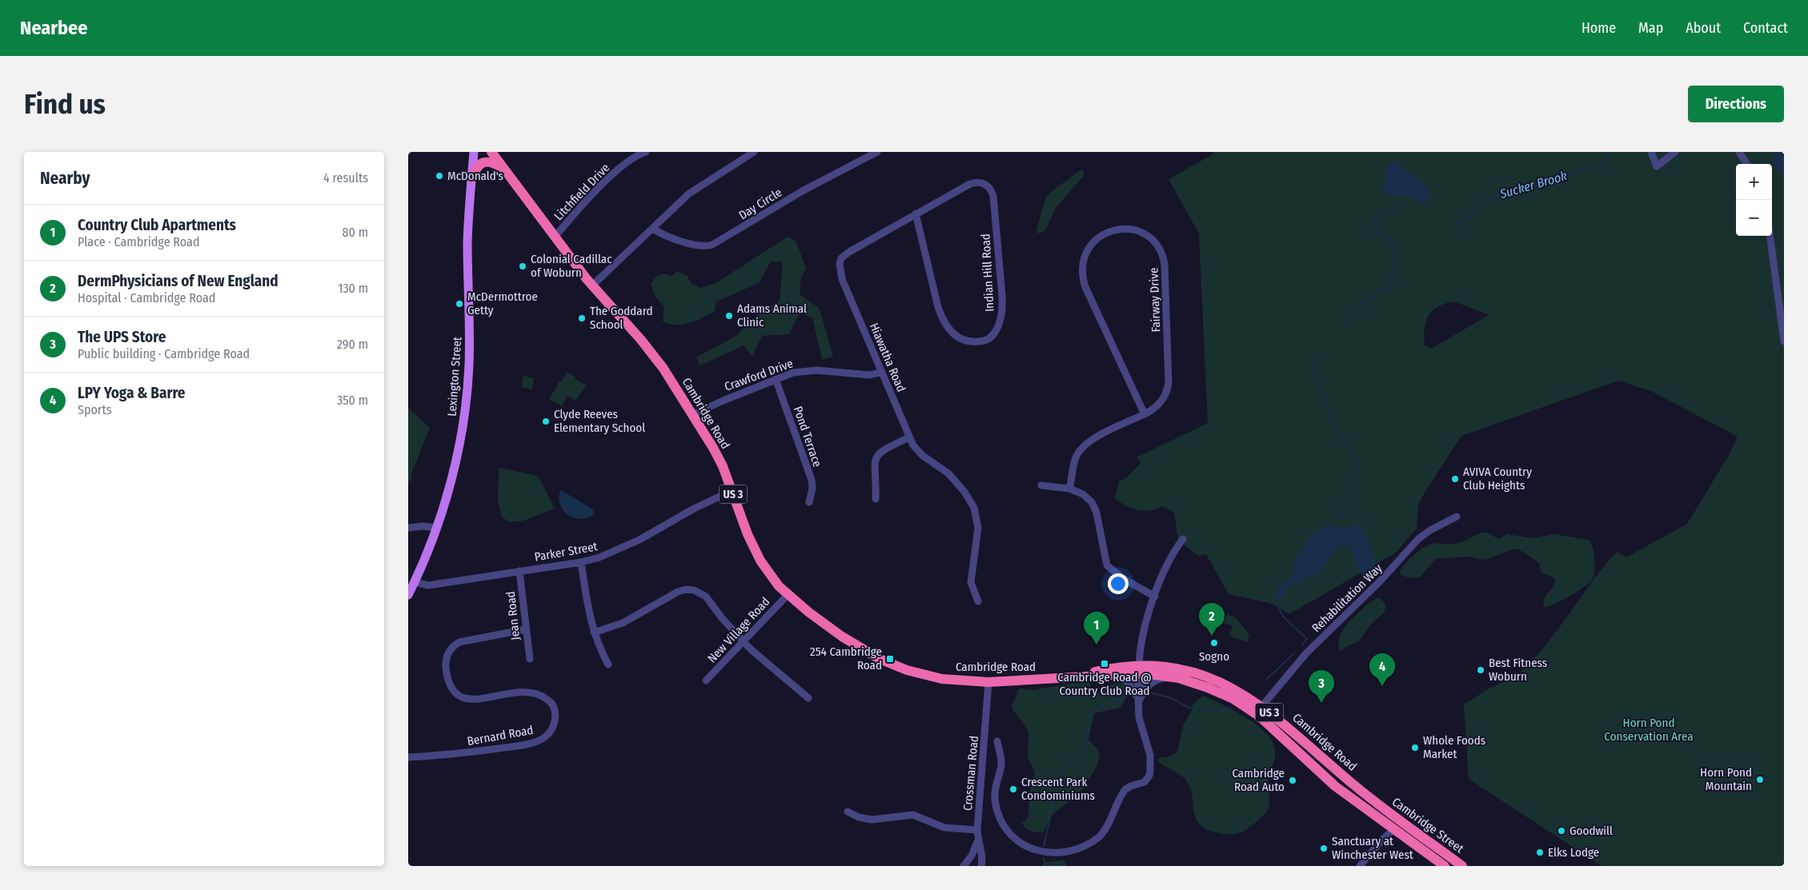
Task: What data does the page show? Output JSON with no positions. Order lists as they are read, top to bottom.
{
  "streets": {
    "highway": ["Cambridge Road", "US 3", "Cambridge Street"],
    "main road": ["Lexington Street"],
    "street": [
      "Litchfield Drive",
      "Day Circle",
      "Indian Hill Road",
      "Fairway Drive",
      "Hiawatha Road",
      "Crawford Drive",
      "Pond Terrace",
      "Parker Street",
      "Rehabilitation Way",
      "Jean Road",
      "New Village Road",
      "Bernard Road",
      "Crossman Road"
    ]
  },
  "crossings": [
    ["Litchfield Drive", "Cambridge Road"],
    ["Indian Hill Road", "Hiawatha Road"],
    ["Hiawatha Road", "Crawford Drive"],
    ["Crawford Drive", "Cambridge Road"],
    ["Crawford Drive", "Pond Terrace"],
    ["Lexington Street", "Parker Street"],
    ["Cambridge Road", "Parker Street"],
    ["Cambridge Road", "Rehabilitation Way"],
    ["Cambridge Road", "New Village Road"],
    ["Cambridge Road", "Crossman Road"],
    ["Cambridge Road", "Cambridge Street"],
    ["Parker Street", "Jean Road"],
    ["Jean Road", "Bernard Road"]
  ],
  "water": ["Sucker Brook"],
  "parks": ["Horn Pond Conservation Area"],
  "places": {
    "other": [
      "McDonald's",
      "Colonial Cadillac of Woburn",
      "McDermottroe Getty",
      "Adams Animal Clinic",
      "The Goddard School",
      "Clyde Reeves Elementary School",
      "AVIVA Country Club Heights",
      "Sogno",
      "Best Fitness Woburn",
      "Whole Foods Market",
      "Horn Pond Mountain",
      "Cambridge Road Auto",
      "Crescent Park Condominiums",
      "Goodwill",
      "Sanctuary at Winchester West",
      "Elks Lodge"
    ],
    "transit": ["254 Cambridge Road", "Cambridge Road @ Country Club Road"]
  },
  "page": {
    "header": "Nearbee",
    "nav": [
      "Home",
      "Map",
      "About",
      "Contact"
    ],
    "buttons": "Directions",
    "title": "Find us",
    "heading": ["Nearby", "4 results"],
    "map_buttons": ["+", "−"],
    "list": [
      {
        "mark": "1",
        "name": "Country Club Apartments",
        "note": "Place · Cambridge Road",
        "value": "80 m"
      },
      {
        "mark": "2",
        "name": "DermPhysicians of New England",
        "note": "Hospital · Cambridge Road",
        "value": "130 m"
      },
      {
        "mark": "3",
        "name": "The UPS Store",
        "note": "Public building · Cambridge Road",
        "value": "290 m"
      },
      {
        "mark": "4",
        "name": "LPY Yoga & Barre",
        "note": "Sports",
        "value": "350 m"
      }
    ],
    "pins": [
      "2",
      "1",
      "4",
      "3"
    ]
  }
}
